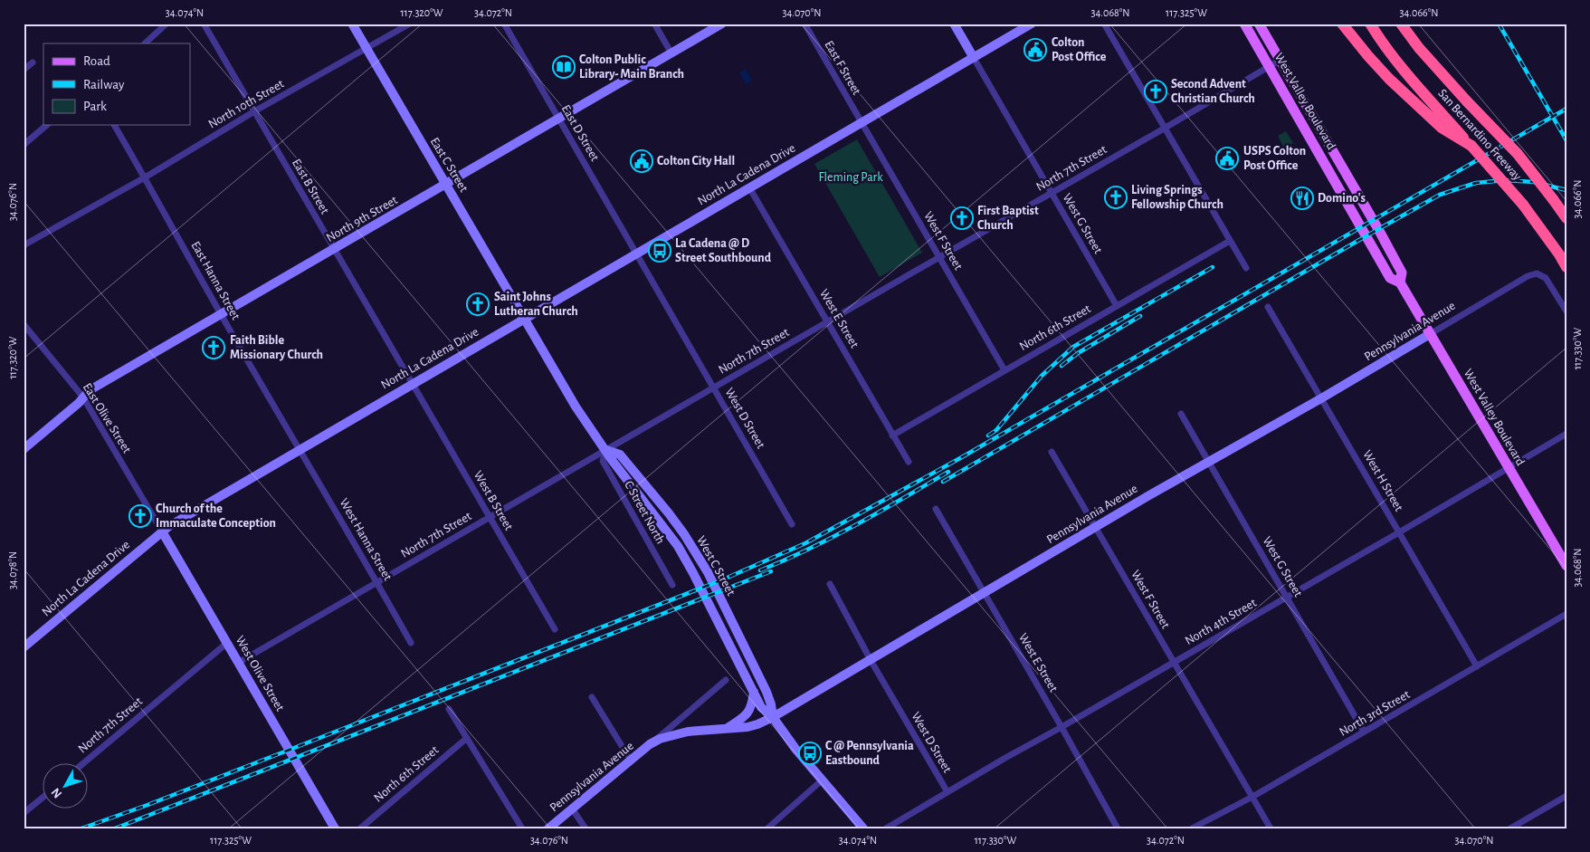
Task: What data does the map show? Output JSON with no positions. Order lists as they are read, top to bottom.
{
  "streets": {
    "highway": ["San Bernardino Freeway"],
    "main road": ["West Valley Boulevard"],
    "street": [
      "East F Street",
      "North 10th Street",
      "East D Street",
      "East C Street",
      "North 7th Street",
      "North La Cadena Drive",
      "East B Street",
      "North 9th Street",
      "West G Street",
      "West F Street",
      "East Hanna Street",
      "West E Street",
      "North 6th Street",
      "Pennsylvania Avenue",
      "East Olive Street",
      "West D Street",
      "West H Street",
      "West B Street",
      "C Street North",
      "West Hanna Street",
      "West C Street",
      "North 4th Street",
      "West Olive Street",
      "North 3rd Street"
    ]
  },
  "crossings": [
    ["East F Street", "North La Cadena Drive"],
    ["East F Street", "West F Street"],
    ["West Valley Boulevard", "North 7th Street"],
    ["West Valley Boulevard", "Pennsylvania Avenue"],
    ["West Valley Boulevard", "North 4th Street"],
    ["North 10th Street", "East C Street"],
    ["North 10th Street", "East B Street"],
    ["North 10th Street", "East Hanna Street"],
    ["East D Street", "North La Cadena Drive"],
    ["East D Street", "North 9th Street"],
    ["East D Street", "West D Street"],
    ["East C Street", "North La Cadena Drive"],
    ["East C Street", "North 9th Street"],
    ["East C Street", "West C Street"],
    ["North 7th Street", "West G Street"],
    ["North 7th Street", "West F Street"],
    ["North 7th Street", "West E Street"],
    ["North 7th Street", "West D Street"],
    ["North 7th Street", "West B Street"],
    ["North 7th Street", "C Street North"],
    ["North 7th Street", "West Hanna Street"],
    ["North 7th Street", "West C Street"],
    ["North 7th Street", "West Olive Street"],
    ["North La Cadena Drive", "East B Street"],
    ["North La Cadena Drive", "West G Street"],
    ["North La Cadena Drive", "West F Street"],
    ["North La Cadena Drive", "East Hanna Street"],
    ["North La Cadena Drive", "West E Street"],
    ["North La Cadena Drive", "East Olive Street"],
    ["North La Cadena Drive", "West D Street"],
    ["North La Cadena Drive", "West B Street"],
    ["North La Cadena Drive", "West Hanna Street"],
    ["North La Cadena Drive", "West C Street"],
    ["North La Cadena Drive", "West Olive Street"],
    ["East B Street", "North 9th Street"],
    ["East B Street", "West B Street"],
    ["North 9th Street", "East Hanna Street"],
    ["North 9th Street", "East Olive Street"],
    ["West G Street", "North 6th Street"],
    ["West G Street", "Pennsylvania Avenue"],
    ["West G Street", "North 4th Street"],
    ["West G Street", "North 3rd Street"],
    ["West F Street", "North 6th Street"],
    ["West F Street", "Pennsylvania Avenue"],
    ["West F Street", "North 4th Street"],
    ["West F Street", "North 3rd Street"],
    ["East Hanna Street", "West Hanna Street"],
    ["West E Street", "North 6th Street"],
    ["West E Street", "Pennsylvania Avenue"],
    ["West E Street", "North 4th Street"],
    ["Pennsylvania Avenue", "West D Street"],
    ["Pennsylvania Avenue", "West H Street"],
    ["Pennsylvania Avenue", "West C Street"],
    ["East Olive Street", "West Olive Street"],
    ["West D Street", "North 4th Street"],
    ["West H Street", "North 4th Street"],
    ["West H Street", "North 3rd Street"],
    ["C Street North", "West C Street"]
  ],
  "parks": ["Fleming Park"],
  "places": {
    "public building": ["Colton Post Office", "USPS Colton Post Office", "Colton City Hall"],
    "library": ["Colton Public Library- Main Branch"],
    "church": [
      "Second Advent Christian Church",
      "Living Springs Fellowship Church",
      "First Baptist Church",
      "Saint Johns Lutheran Church",
      "Faith Bible Missionary Church",
      "Church of the Immaculate Conception"
    ],
    "restaurant": ["Domino's"],
    "bus stop": ["La Cadena @ D Street Southbound", "C @ Pennsylvania Eastbound"]
  },
  "legend": ["Road", "Railway", "Park"],
  "north": "bottom left",
  "coordinates": [
    "34.074°N",
    "117.320°W",
    "34.072°N",
    "34.070°N",
    "34.068°N",
    "117.325°W",
    "34.066°N",
    "34.076°N",
    "117.330°W",
    "34.078°N"
  ]
}
